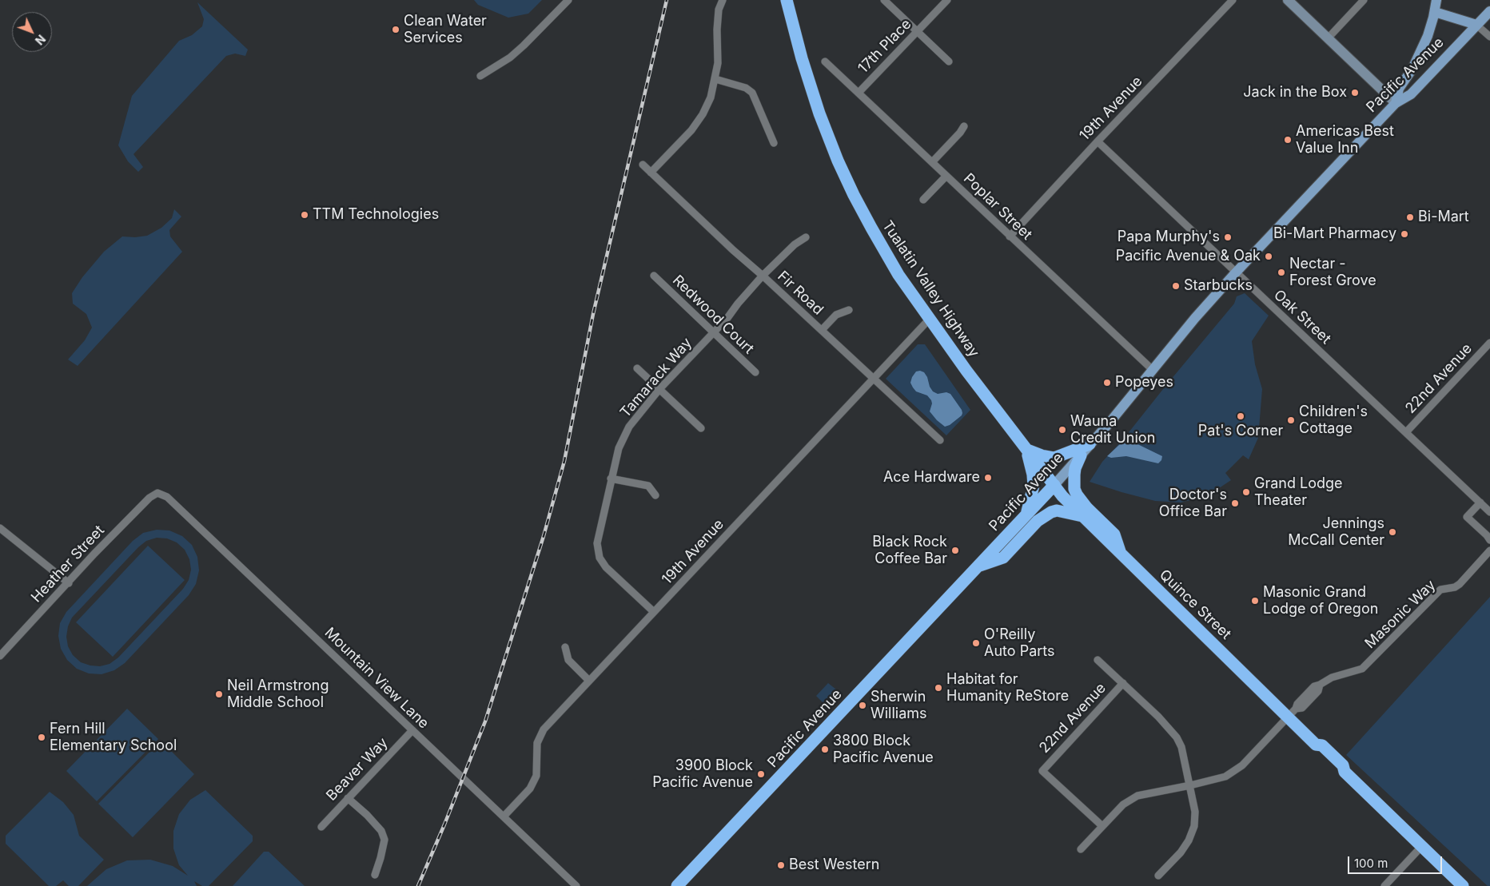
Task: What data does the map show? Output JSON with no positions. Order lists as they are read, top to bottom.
{
  "streets": {
    "highway": ["Pacific Avenue", "Tualatin Valley Highway", "Quince Street"],
    "street": [
      "17th Place",
      "19th Avenue",
      "Poplar Street",
      "Fir Road",
      "Redwood Court",
      "Oak Street",
      "Tamarack Way",
      "22nd Avenue",
      "Heather Street",
      "Masonic Way",
      "Mountain View Lane",
      "Beaver Way"
    ]
  },
  "crossings": [
    ["17th Place", "Poplar Street"],
    ["Pacific Avenue", "Poplar Street"],
    ["Pacific Avenue", "Tualatin Valley Highway"],
    ["Pacific Avenue", "Oak Street"],
    ["Pacific Avenue", "Quince Street"],
    ["19th Avenue", "Poplar Street"],
    ["19th Avenue", "Tualatin Valley Highway"],
    ["19th Avenue", "Fir Road"],
    ["19th Avenue", "Oak Street"],
    ["19th Avenue", "Tamarack Way"],
    ["19th Avenue", "Mountain View Lane"],
    ["Tualatin Valley Highway", "Quince Street"],
    ["Fir Road", "Tamarack Way"],
    ["Redwood Court", "Tamarack Way"],
    ["Oak Street", "22nd Avenue"],
    ["22nd Avenue", "Masonic Way"],
    ["Heather Street", "Mountain View Lane"],
    ["Quince Street", "Masonic Way"],
    ["Mountain View Lane", "Beaver Way"]
  ],
  "places": [
    "Clean Water Services",
    "Jack in the Box",
    "Americas Best Value Inn",
    "TTM Technologies",
    "Bi-Mart",
    "Bi-Mart Pharmacy",
    "Papa Murphy's",
    "Pacific Avenue & Oak",
    "Nectar - Forest Grove",
    "Starbucks",
    "Popeyes",
    "Pat's Corner",
    "Children's Cottage",
    "Wauna Credit Union",
    "Ace Hardware",
    "Grand Lodge Theater",
    "Doctor's Office Bar",
    "Jennings McCall Center",
    "Black Rock Coffee Bar",
    "Masonic Grand Lodge of Oregon",
    "O'Reilly Auto Parts",
    "Habitat for Humanity ReStore",
    "Neil Armstrong Middle School",
    "Sherwin Williams",
    "Fern Hill Elementary School",
    "3800 Block Pacific Avenue",
    "3900 Block Pacific Avenue",
    "Best Western"
  ],
  "scale_bar": "100 m",
  "north": "bottom right"
}
